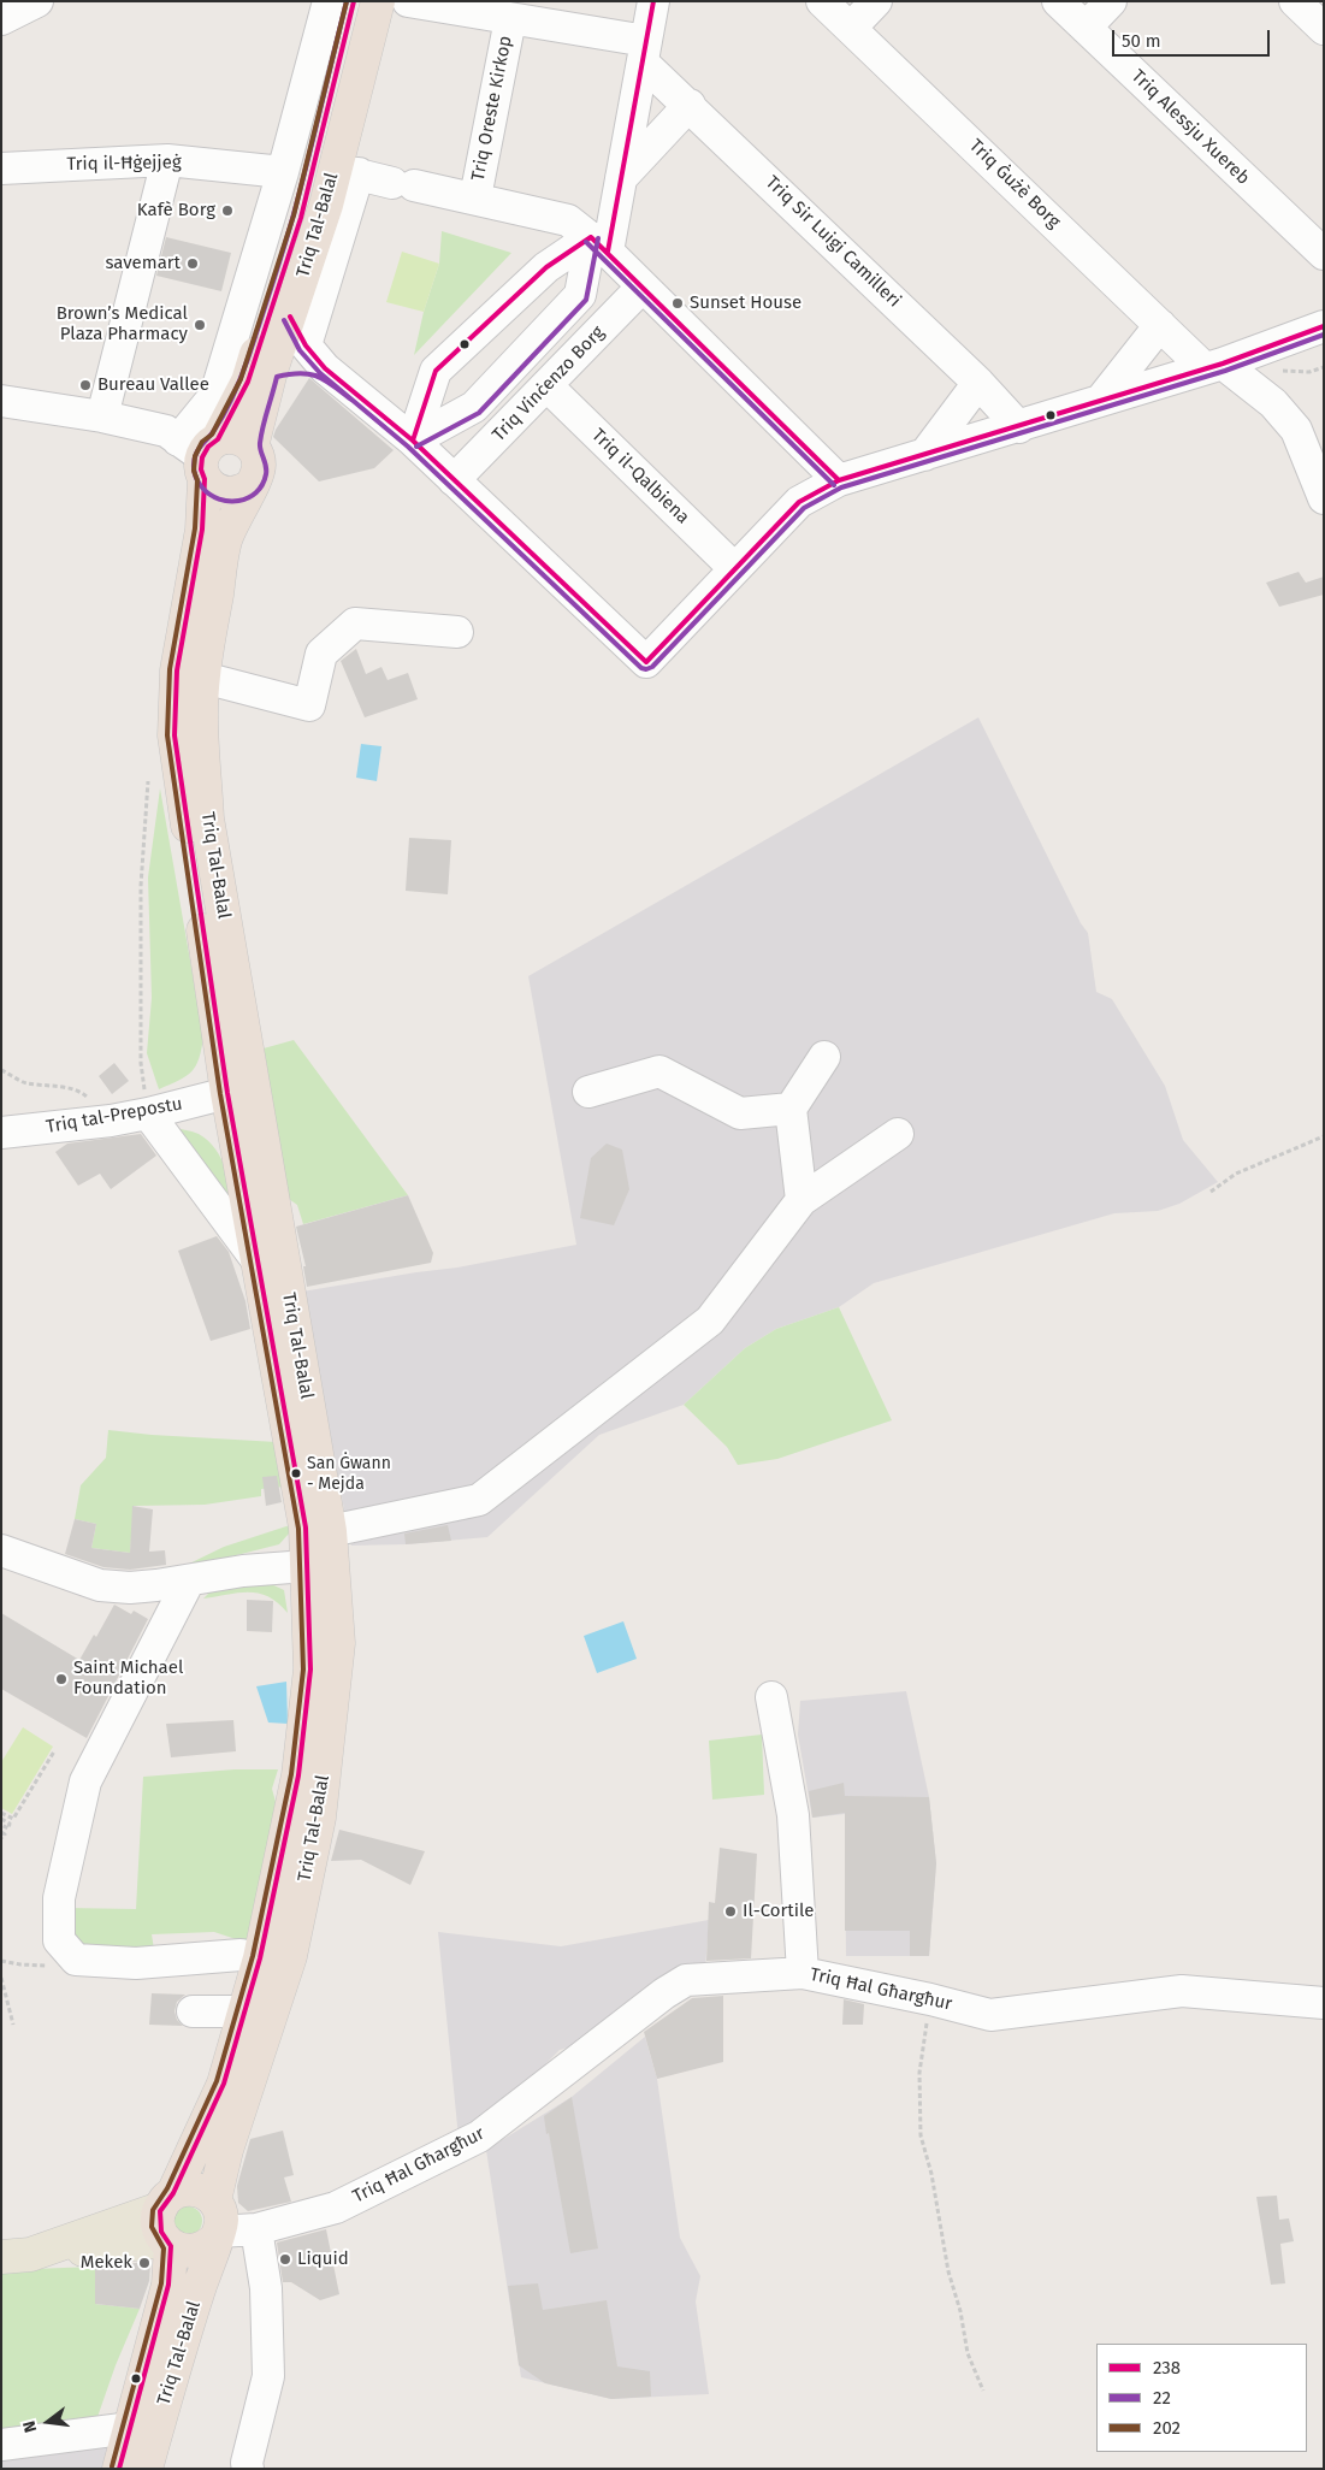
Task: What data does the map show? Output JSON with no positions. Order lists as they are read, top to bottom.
{
  "streets": {
    "highway": ["Triq Tal-Balal"],
    "street": [
      "Triq Oreste Kirkop",
      "Triq Alessju Xuereb",
      "Triq il-Ħġejjeġ",
      "Triq Ġużè Borg",
      "Triq Sir Luigi Camilleri",
      "Triq Vinċenzo Borg",
      "Triq il-Qalbiena",
      "Triq tal-Prepostu",
      "Triq Ħal Għargħur"
    ]
  },
  "crossings": [
    ["Triq il-Ħġejjeġ", "Triq Tal-Balal"],
    ["Triq Tal-Balal", "Triq tal-Prepostu"],
    ["Triq Tal-Balal", "Triq Ħal Għargħur"],
    ["Triq Vinċenzo Borg", "Triq il-Qalbiena"]
  ],
  "places": [
    "Kafè Borg",
    "savemart",
    "Sunset House",
    "Brown’s Medical Plaza Pharmacy",
    "Bureau Vallee",
    "San Ġwann - Mejda",
    "Saint Michael Foundation",
    "Il-Cortile",
    "Liquid",
    "Mekek"
  ],
  "lines": ["transit line 238", "transit line 22", "transit line 202"],
  "legend": ["238", "22", "202"],
  "scale_bar": "50 m",
  "north": "left"
}
